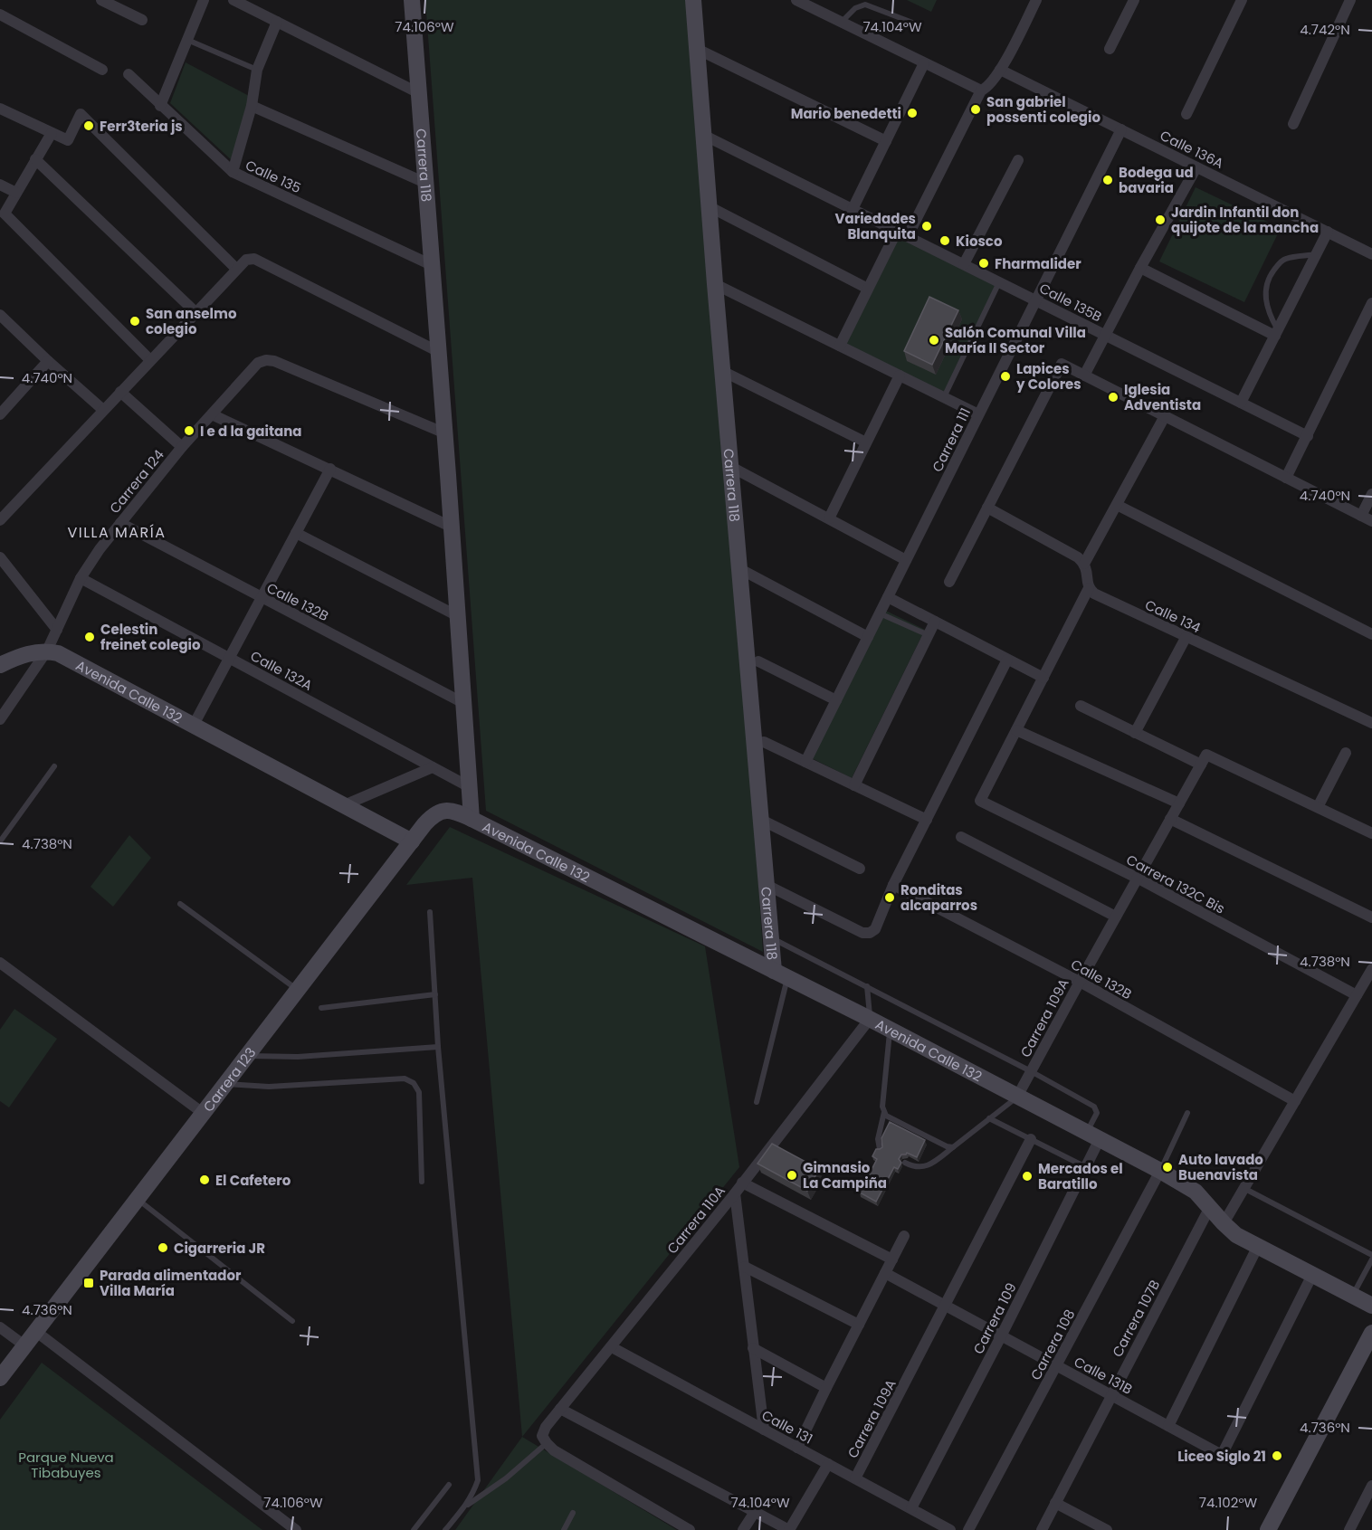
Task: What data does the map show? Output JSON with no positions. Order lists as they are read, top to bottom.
{
  "streets": {
    "street": [
      "Calle 136A",
      "Carrera 118",
      "Calle 135",
      "Calle 135B",
      "Carrera 111",
      "Carrera 124",
      "Calle 132B",
      "Calle 134",
      "Calle 132A",
      "Avenida Calle 132",
      "Carrera 132C Bis",
      "Carrera 109A",
      "Carrera 123",
      "Carrera 110A",
      "Carrera 109",
      "Carrera 107B",
      "Carrera 108",
      "Calle 131B",
      "Calle 131"
    ]
  },
  "crossings": [
    ["Calle 136A", "Carrera 111"],
    ["Carrera 118", "Calle 135"],
    ["Carrera 118", "Calle 135B"],
    ["Carrera 118", "Carrera 124"],
    ["Carrera 118", "Calle 132B"],
    ["Carrera 118", "Calle 132A"],
    ["Carrera 118", "Avenida Calle 132"],
    ["Carrera 118", "Carrera 123"],
    ["Calle 135B", "Carrera 111"],
    ["Carrera 124", "Calle 132B"],
    ["Carrera 124", "Calle 132A"],
    ["Carrera 124", "Avenida Calle 132"],
    ["Calle 132B", "Carrera 109A"],
    ["Avenida Calle 132", "Carrera 109A"],
    ["Avenida Calle 132", "Carrera 123"],
    ["Avenida Calle 132", "Carrera 110A"],
    ["Avenida Calle 132", "Carrera 109"],
    ["Avenida Calle 132", "Carrera 107B"],
    ["Avenida Calle 132", "Carrera 108"],
    ["Avenida Calle 132", "Calle 131B"],
    ["Carrera 132C Bis", "Carrera 109A"],
    ["Carrera 109A", "Calle 131B"],
    ["Carrera 109A", "Calle 131"],
    ["Carrera 110A", "Calle 131"],
    ["Carrera 109", "Calle 131B"],
    ["Carrera 109", "Calle 131"],
    ["Carrera 107B", "Calle 131B"],
    ["Carrera 108", "Calle 131B"]
  ],
  "districts": ["VILLA MARÍA"],
  "parks": ["Parque Nueva Tibabuyes"],
  "places": {
    "other": [
      "San gabriel possenti colegio",
      "Mario benedetti",
      "Ferr3teria js",
      "Bodega ud bavaria",
      "Jardin Infantil don quijote de la mancha",
      "Variedades Blanquita",
      "Kiosco",
      "Fharmalider",
      "San anselmo colegio",
      "Salón Comunal Villa María II Sector",
      "Lapices y Colores",
      "Iglesia Adventista",
      "I e d la gaitana",
      "Celestin freinet colegio",
      "Ronditas alcaparros",
      "Auto lavado Buenavista",
      "Gimnasio La Campiña",
      "Mercados el Baratillo",
      "El Cafetero",
      "Cigarreria JR",
      "Liceo Siglo 21"
    ],
    "transit": ["Parada alimentador Villa María"]
  },
  "coordinates": [
    "74.106°W",
    "74.104°W",
    "4.742°N",
    "4.740°N",
    "4.738°N",
    "4.736°N",
    "74.102°W"
  ]
}
